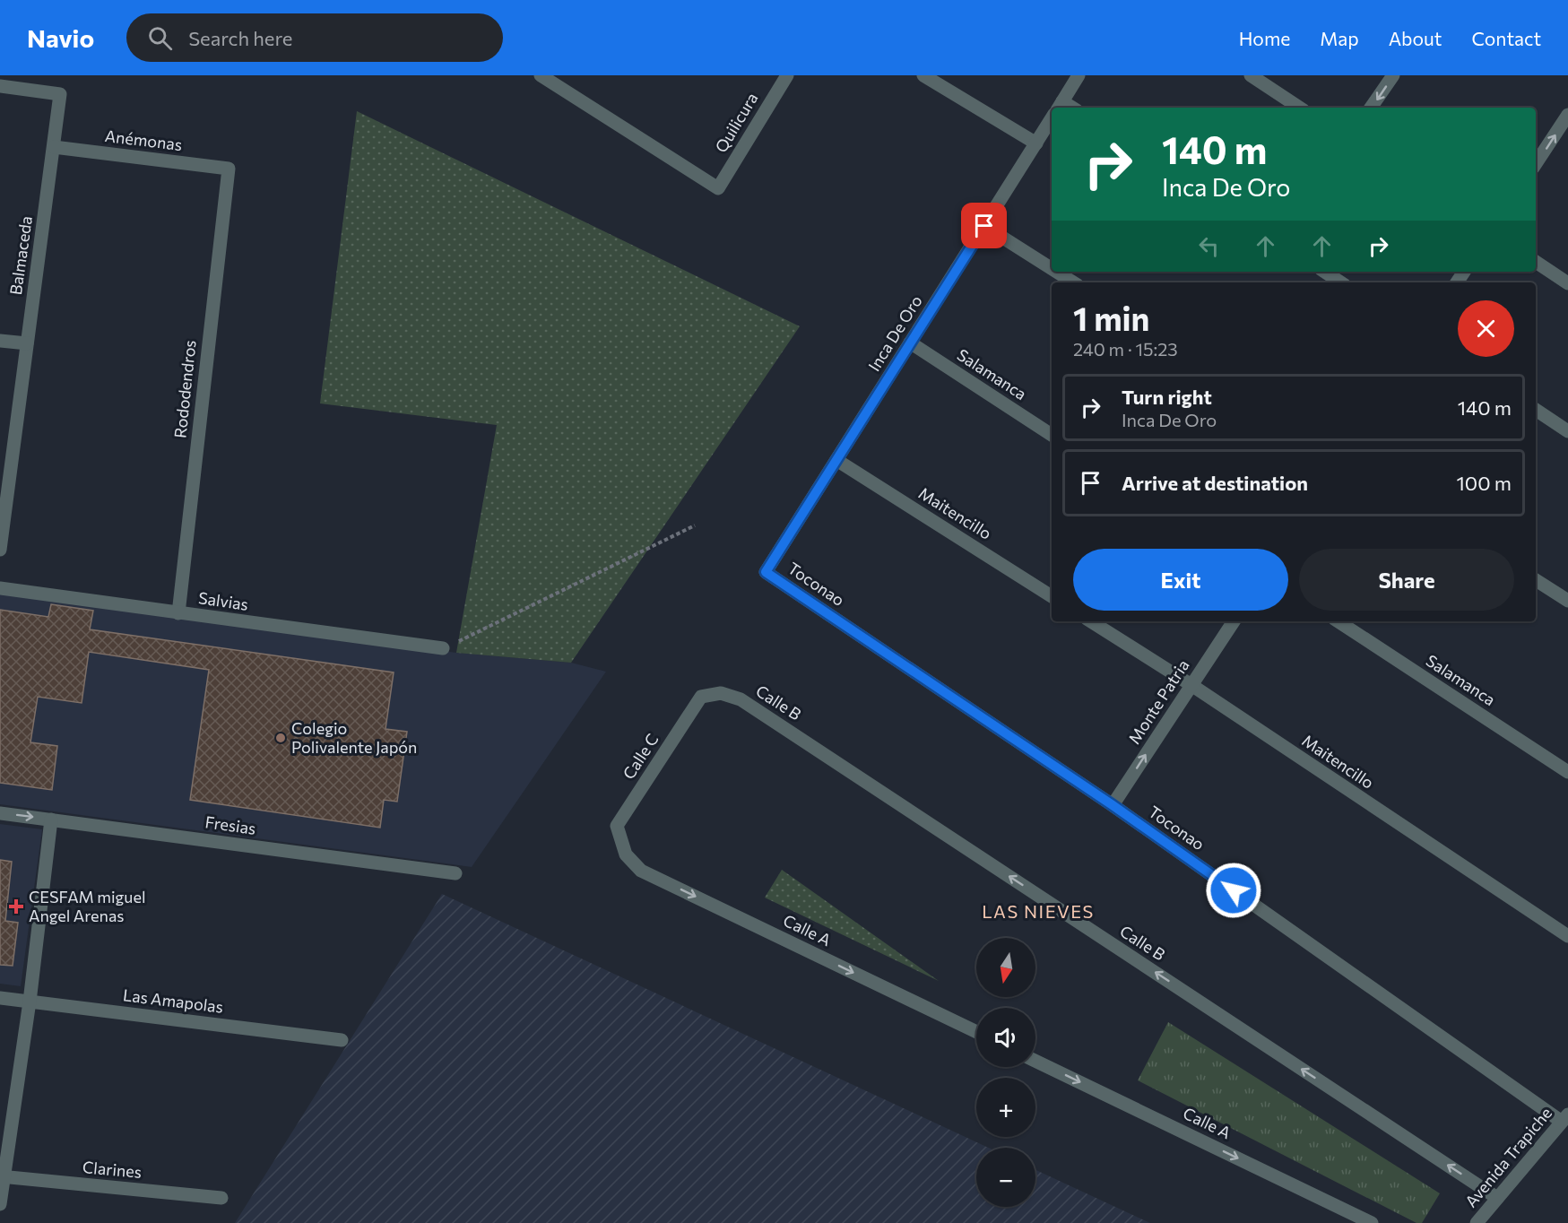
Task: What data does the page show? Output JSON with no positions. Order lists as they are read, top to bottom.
{
  "streets": {
    "street": [
      "Quilicura",
      "Anémonas",
      "Balmaceda",
      "Inca De Oro",
      "Salamanca",
      "Rododendros",
      "Maitencillo",
      "Toconao",
      "Salvias",
      "Monte Patria",
      "Calle B",
      "Calle C",
      "Fresias",
      "Calle A",
      "Las Amapolas",
      "Avenida Trapiche",
      "Clarines"
    ]
  },
  "crossings": [
    ["Anémonas", "Balmaceda"],
    ["Anémonas", "Rododendros"],
    ["Inca De Oro", "Salamanca"],
    ["Inca De Oro", "Maitencillo"],
    ["Inca De Oro", "Toconao"],
    ["Rododendros", "Salvias"],
    ["Maitencillo", "Monte Patria"],
    ["Toconao", "Monte Patria"],
    ["Toconao", "Avenida Trapiche"],
    ["Calle B", "Calle C"],
    ["Calle B", "Avenida Trapiche"],
    ["Calle C", "Calle A"]
  ],
  "one_way": ["Monte Patria", "Calle B", "Calle A"],
  "districts": ["LAS NIEVES"],
  "places": {
    "other": ["Colegio Polivalente Japón"],
    "health": ["CESFAM miguel Angel Arenas"]
  },
  "north": "bottom",
  "page": {
    "header": "Navio",
    "search": "Search here",
    "nav": [
      "Home",
      "Map",
      "About",
      "Contact"
    ],
    "turn": ["140 m", "Inca De Oro"],
    "heading": ["1 min", "240 m · 15:23"],
    "list": [
      {
        "name": "Turn right",
        "note": "Inca De Oro",
        "value": "140 m"
      },
      {
        "name": "Arrive at destination",
        "value": "100 m"
      }
    ],
    "buttons": ["Exit", "Share"],
    "map_buttons": ["+", "−"]
  }
}
